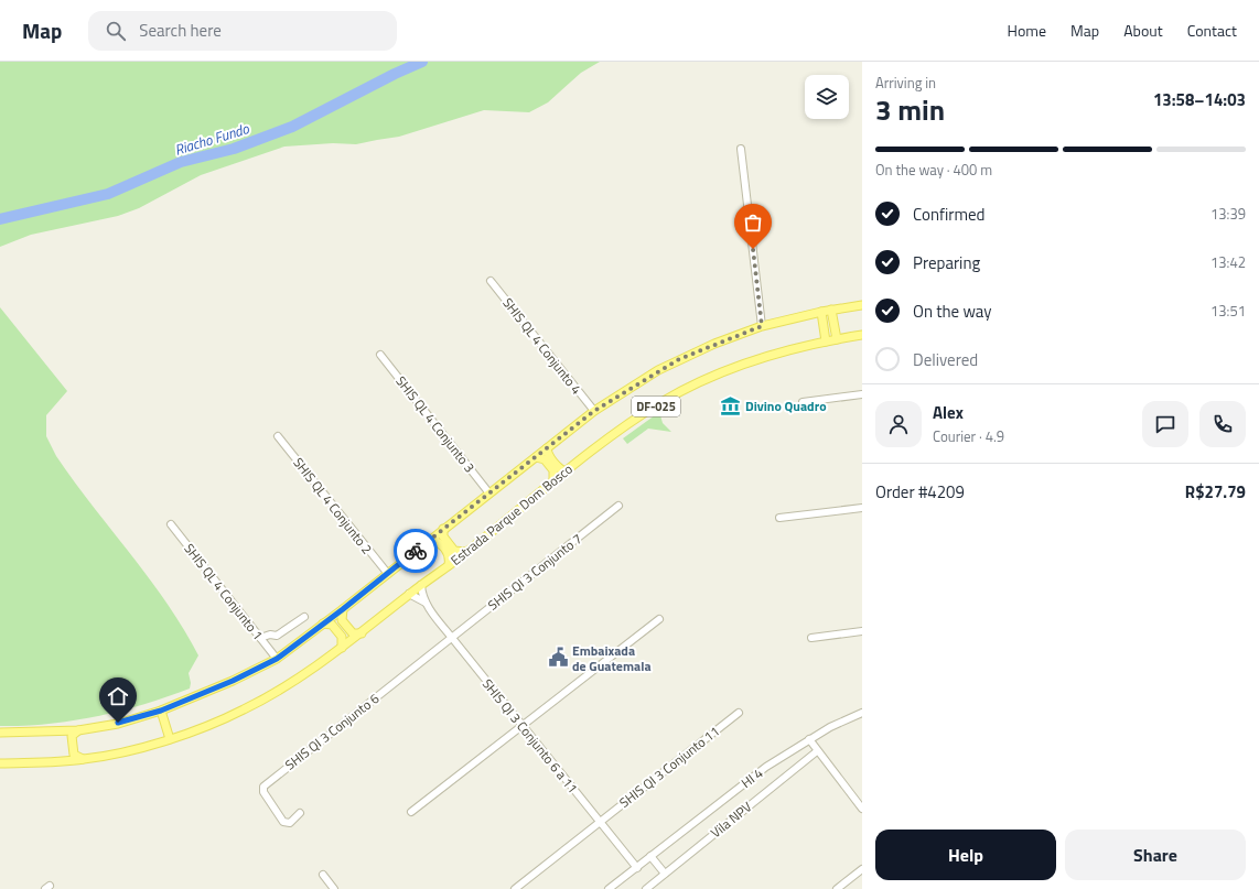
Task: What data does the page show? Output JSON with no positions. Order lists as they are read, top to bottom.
{
  "streets": {
    "main road": ["DF-025", "Estrada Parque Dom Bosco"],
    "street": [
      "SHIS QL 4 Conjunto 4",
      "SHIS QL 4 Conjunto 3",
      "SHIS QL 4 Conjunto 2",
      "SHIS QI 3 Conjunto 7",
      "SHIS QL 4 Conjunto 1",
      "SHIS QI 3 Conjunto 6",
      "SHIS QI 3 Conjunto 6 a 11",
      "SHIS QI 3 Conjunto 11",
      "HI 4",
      "Vila NPV"
    ]
  },
  "crossings": [
    ["SHIS QL 4 Conjunto 4", "DF-025"],
    ["DF-025", "SHIS QL 4 Conjunto 3"],
    ["DF-025", "SHIS QL 4 Conjunto 2"],
    ["DF-025", "SHIS QL 4 Conjunto 1"],
    ["Estrada Parque Dom Bosco", "SHIS QI 3 Conjunto 6 a 11"],
    ["SHIS QI 3 Conjunto 7", "SHIS QI 3 Conjunto 6"],
    ["SHIS QI 3 Conjunto 7", "SHIS QI 3 Conjunto 6 a 11"],
    ["SHIS QI 3 Conjunto 6", "SHIS QI 3 Conjunto 6 a 11"],
    ["SHIS QI 3 Conjunto 6 a 11", "SHIS QI 3 Conjunto 11"],
    ["SHIS QI 3 Conjunto 6 a 11", "HI 4"]
  ],
  "water": ["Riacho Fundo"],
  "places": {
    "museum": ["Divino Quadro"],
    "public building": ["Embaixada de Guatemala"]
  },
  "page": {
    "header": "Map",
    "search": "Search here",
    "nav": [
      "Home",
      "Map",
      "About",
      "Contact"
    ],
    "heading": ["3 min", "Arriving in", "13:58–14:03"],
    "panel": [
      "Alex",
      "Courier · 4.9",
      "Order #4209",
      "R$27.79"
    ],
    "bar": "On the way · 400 m",
    "list": [
      ["Confirmed", "13:39"],
      ["Preparing", "13:42"],
      ["On the way", "13:51"],
      "Delivered"
    ],
    "buttons": ["Help", "Share"]
  }
}
